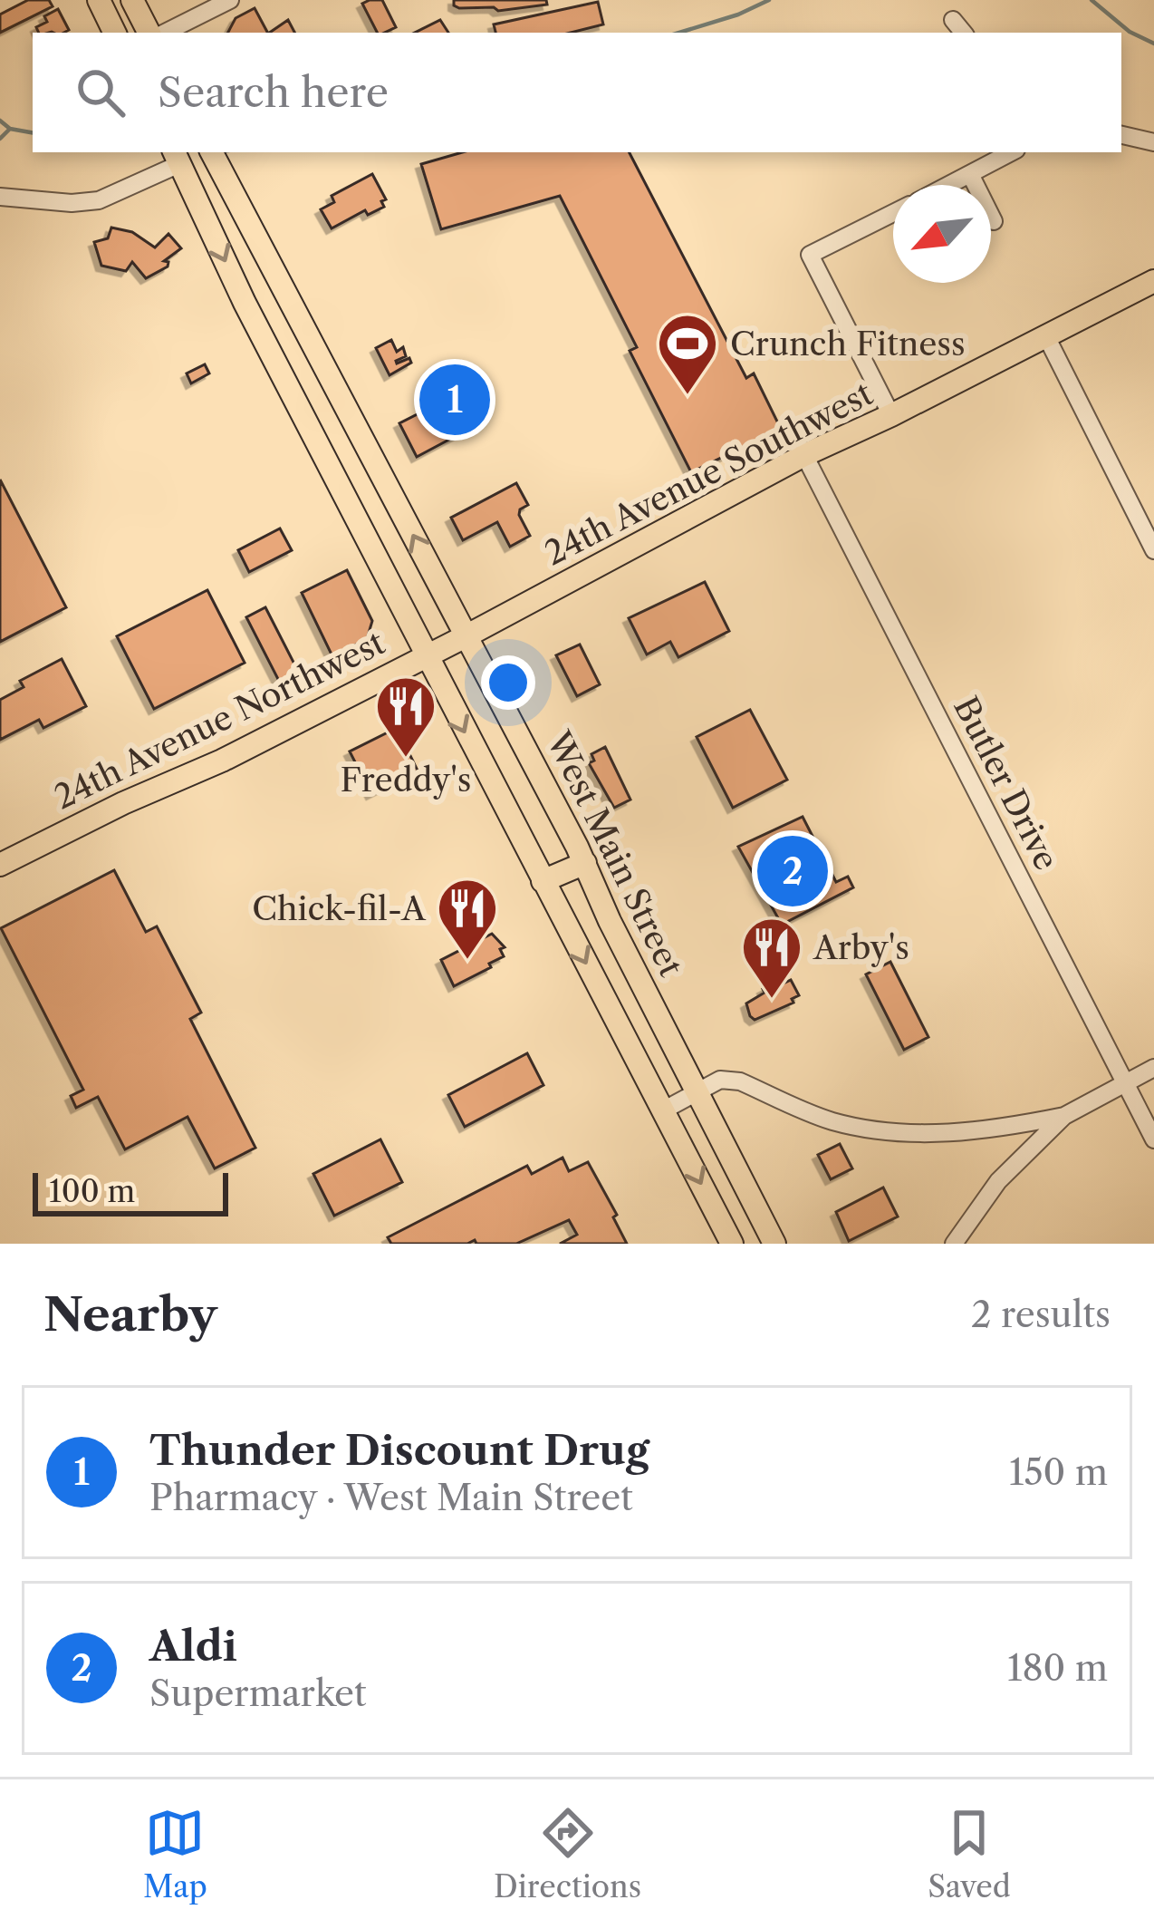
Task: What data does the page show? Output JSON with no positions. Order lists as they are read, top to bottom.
{
  "streets": {
    "main road": ["24th Avenue Southwest", "24th Avenue Northwest", "West Main Street"],
    "street": ["Butler Drive"]
  },
  "crossings": [
    ["24th Avenue Southwest", "24th Avenue Northwest"],
    ["24th Avenue Southwest", "Butler Drive"],
    ["24th Avenue Southwest", "West Main Street"],
    ["24th Avenue Northwest", "West Main Street"]
  ],
  "places": {
    "sports": ["Crunch Fitness"],
    "restaurant": ["Freddy's", "Chick-fil-A", "Arby's"]
  },
  "scale_bar": "100 m",
  "north": "bottom left",
  "page": {
    "search": "Search here",
    "pins": ["1", "2"],
    "scale": "100 m",
    "heading": ["Nearby", "2 results"],
    "list": [
      {
        "mark": "1",
        "name": "Thunder Discount Drug",
        "note": "Pharmacy · West Main Street",
        "value": "150 m"
      },
      {
        "mark": "2",
        "name": "Aldi",
        "note": "Supermarket",
        "value": "180 m"
      }
    ],
    "nav": ["Map", "Directions", "Saved"]
  }
}
